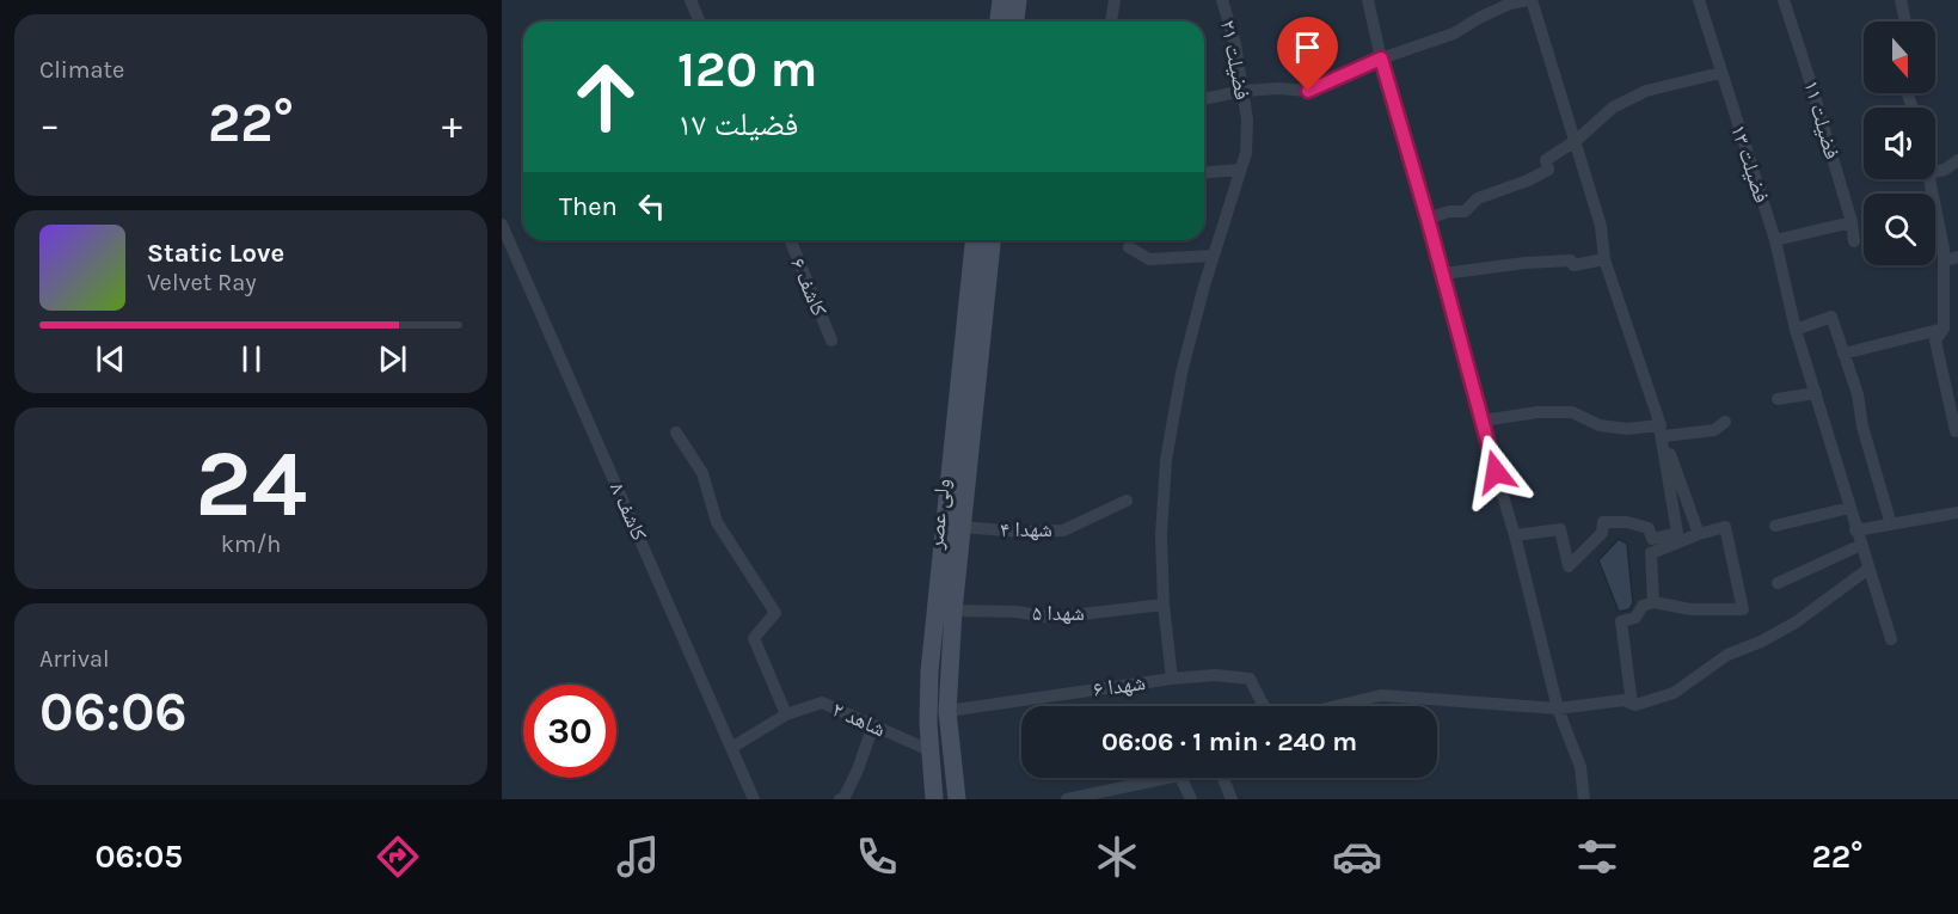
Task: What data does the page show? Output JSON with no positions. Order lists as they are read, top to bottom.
{
  "streets": {
    "main road": ["ولی عصر"],
    "street": [
      "فضیلت ۲۱",
      "فضیلت ۱۱",
      "فضیلت ۱۳",
      "کاشف ۶",
      "کاشف ۸",
      "شهدا ۴",
      "شهدا ۵",
      "شهدا ۶",
      "شاهد ۲"
    ]
  },
  "crossings": [
    ["فضیلت ۲۱", "شهدا ۵"],
    ["فضیلت ۲۱", "شهدا ۶"],
    ["کاشف ۸", "شاهد ۲"],
    ["ولی عصر", "شهدا ۴"],
    ["ولی عصر", "شهدا ۵"],
    ["ولی عصر", "شهدا ۶"],
    ["ولی عصر", "شاهد ۲"]
  ],
  "north": "bottom",
  "page": {
    "tile": [
      "Climate",
      ["24", "km/h"],
      ["Arrival", "06:06"]
    ],
    "turn": ["120 m", "فضیلت ۱۷"],
    "heat": ["−", "22°", "+"],
    "then": "Then",
    "song": ["Static Love", "Velvet Ray"],
    "limit": "30",
    "trip": "06:06 · 1 min · 240 m",
    "tabs": ["06:05", "22°"]
  }
}
